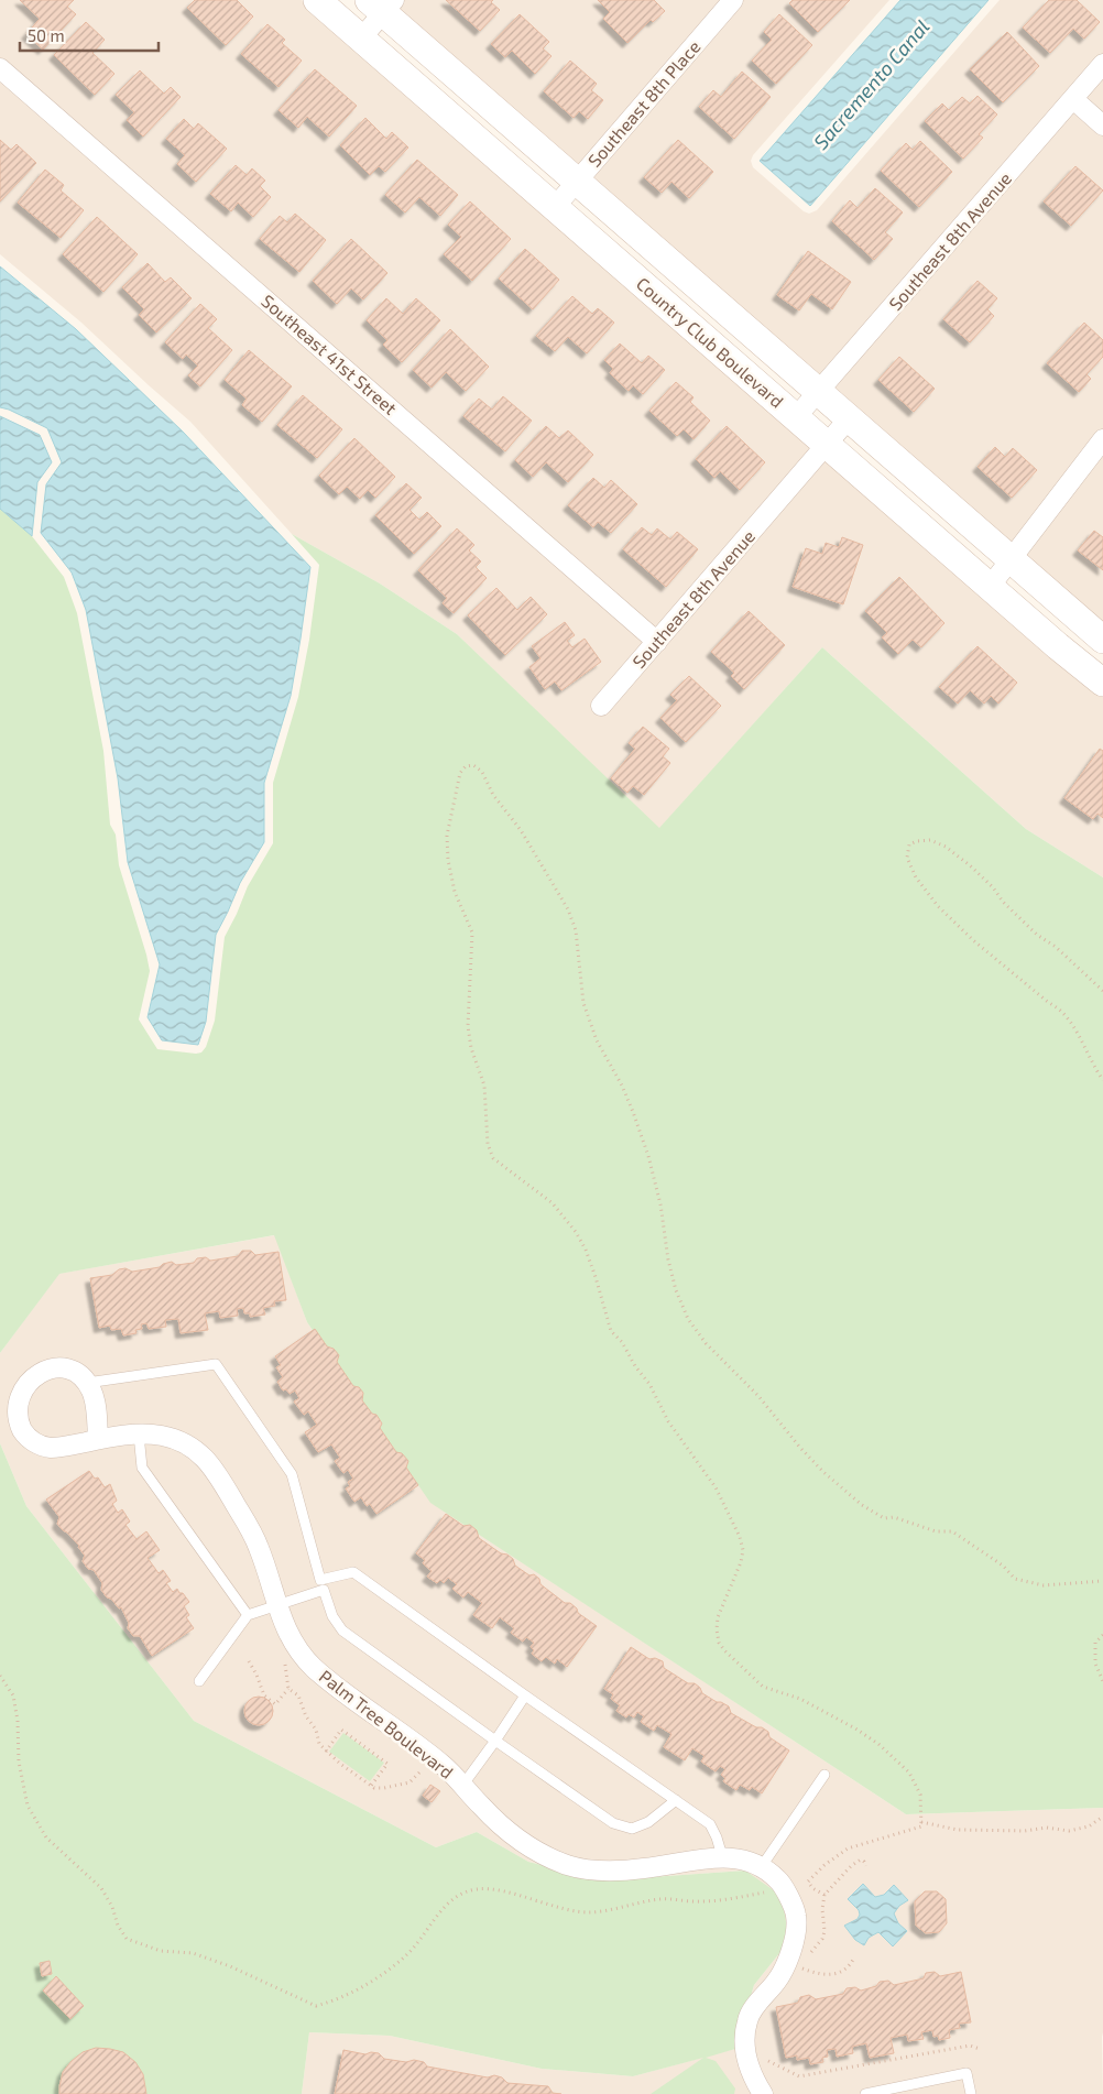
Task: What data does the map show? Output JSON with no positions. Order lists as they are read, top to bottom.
{
  "streets": {
    "main road": ["Country Club Boulevard"],
    "street": [
      "Southeast 8th Place",
      "Southeast 8th Avenue",
      "Southeast 41st Street",
      "Palm Tree Boulevard"
    ]
  },
  "crossings": [
    ["Southeast 8th Place", "Country Club Boulevard"],
    ["Southeast 8th Avenue", "Country Club Boulevard"],
    ["Southeast 8th Avenue", "Southeast 41st Street"]
  ],
  "water": ["Sacremento Canal"],
  "scale_bar": "50 m"
}
